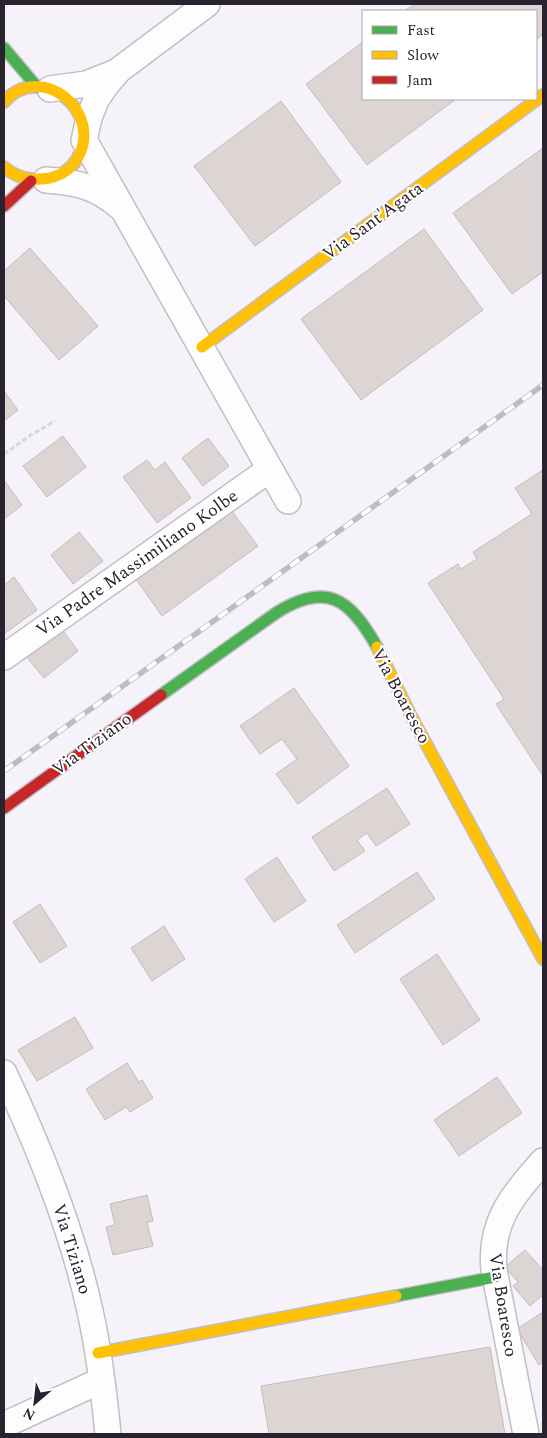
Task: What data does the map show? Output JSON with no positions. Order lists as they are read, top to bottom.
{
  "streets": {
    "street": [
      "Via Sant'Agata",
      "Via Padre Massimiliano Kolbe",
      "Via Boaresco",
      "Via Tiziano"
    ]
  },
  "crossings": [
    ["Via Boaresco", "Via Tiziano"]
  ],
  "legend": ["Fast", "Slow", "Jam"],
  "north": "bottom left"
}
